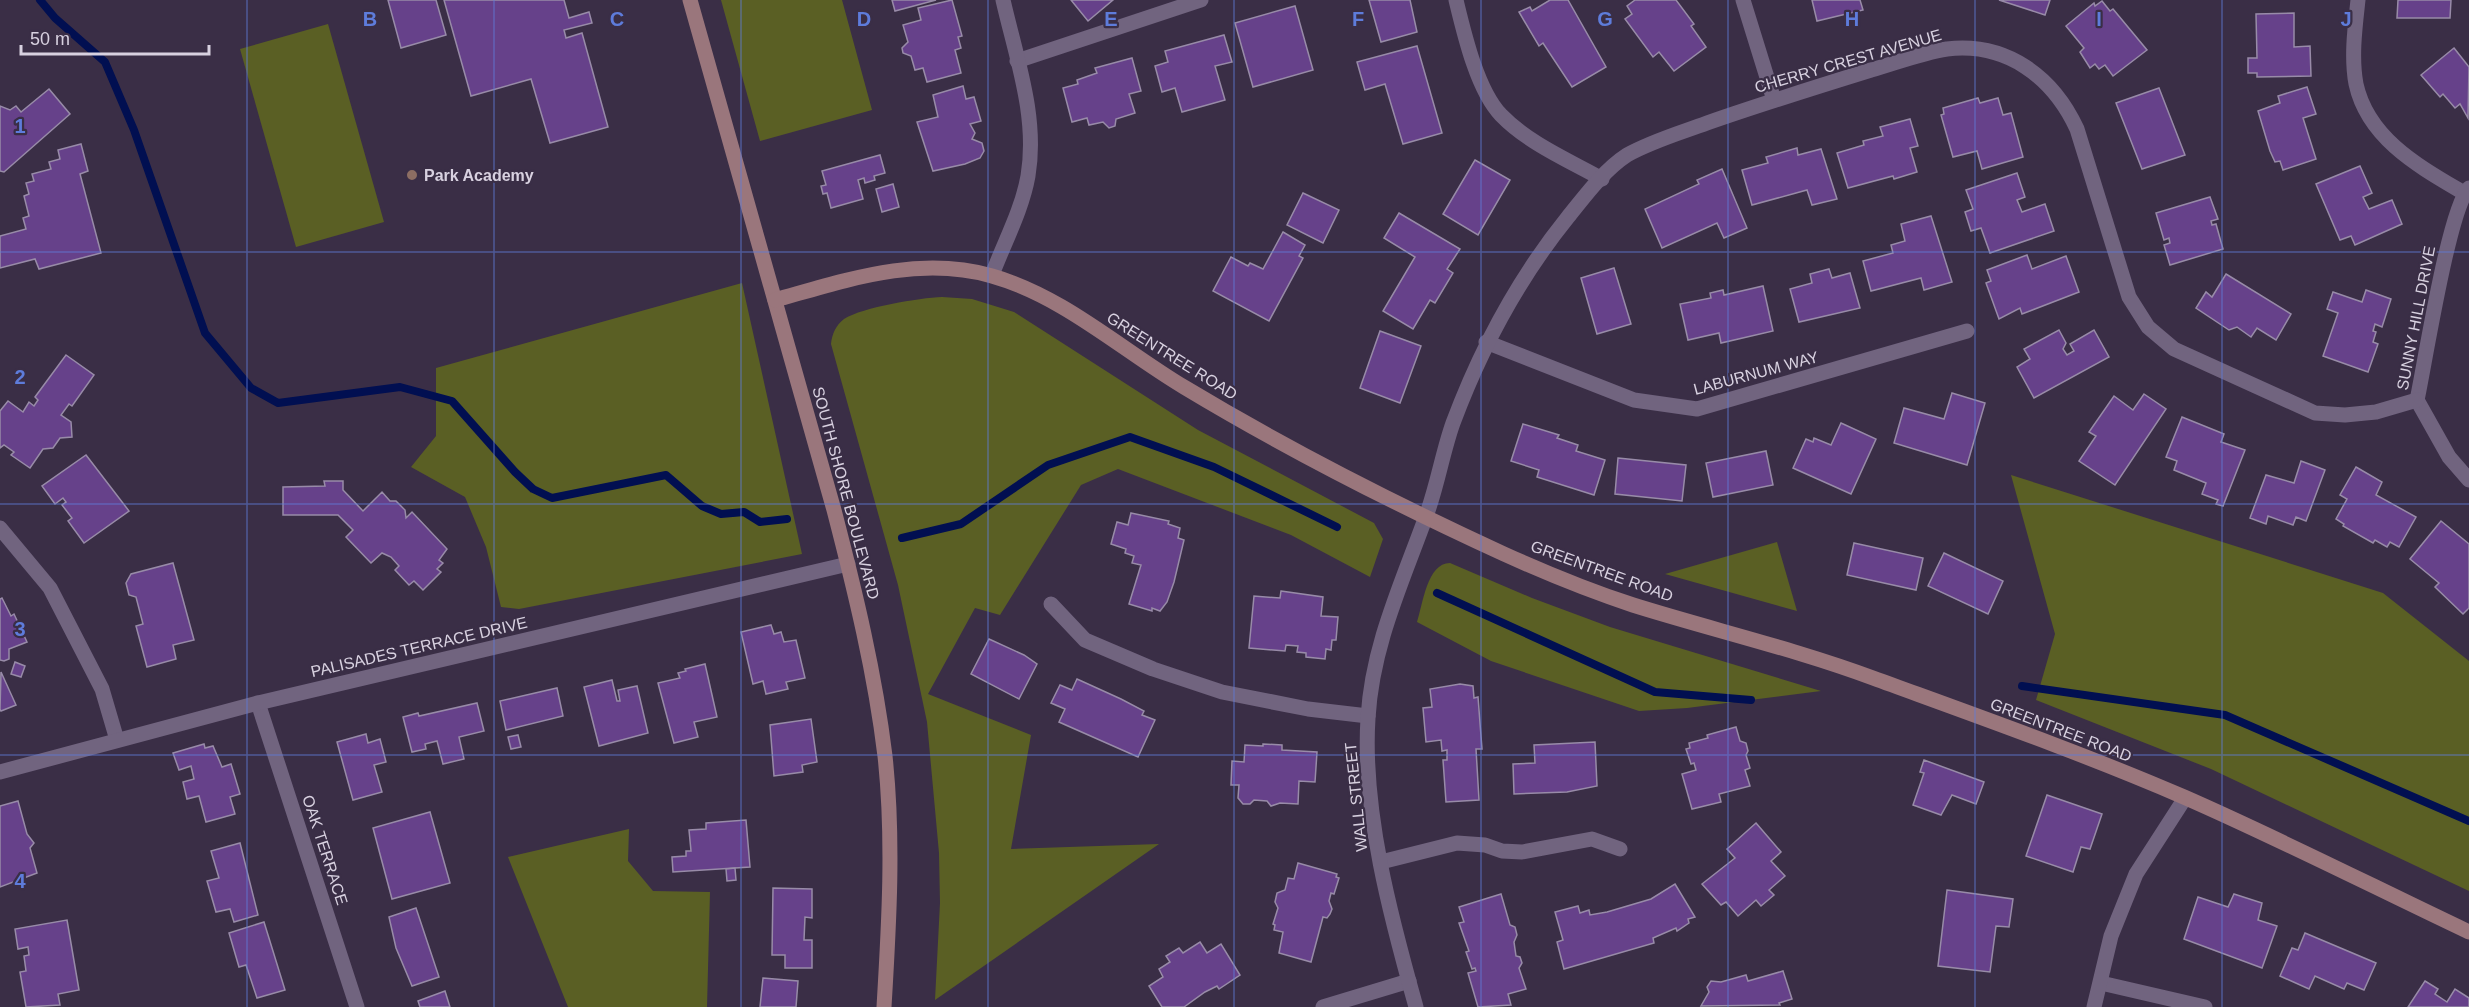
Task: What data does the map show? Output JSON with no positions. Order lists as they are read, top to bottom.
{
  "streets": {
    "street": [
      "CHERRY CREST AVENUE",
      "SUNNY HILL DRIVE",
      "GREENTREE ROAD",
      "LABURNUM WAY",
      "SOUTH SHORE BOULEVARD",
      "PALISADES TERRACE DRIVE",
      "WALL STREET",
      "OAK TERRACE"
    ]
  },
  "crossings": [
    ["CHERRY CREST AVENUE", "SUNNY HILL DRIVE"],
    ["CHERRY CREST AVENUE", "GREENTREE ROAD"],
    ["CHERRY CREST AVENUE", "LABURNUM WAY"],
    ["CHERRY CREST AVENUE", "WALL STREET"],
    ["GREENTREE ROAD", "SOUTH SHORE BOULEVARD"],
    ["GREENTREE ROAD", "WALL STREET"],
    ["SOUTH SHORE BOULEVARD", "PALISADES TERRACE DRIVE"],
    ["PALISADES TERRACE DRIVE", "OAK TERRACE"]
  ],
  "places": ["Park Academy"],
  "scale_bar": "50 m",
  "grid": {
    "columns": [
      "B",
      "C",
      "D",
      "E",
      "F",
      "G",
      "H",
      "I",
      "J"
    ],
    "rows": [
      "1",
      "2",
      "3",
      "4"
    ]
  }
}
